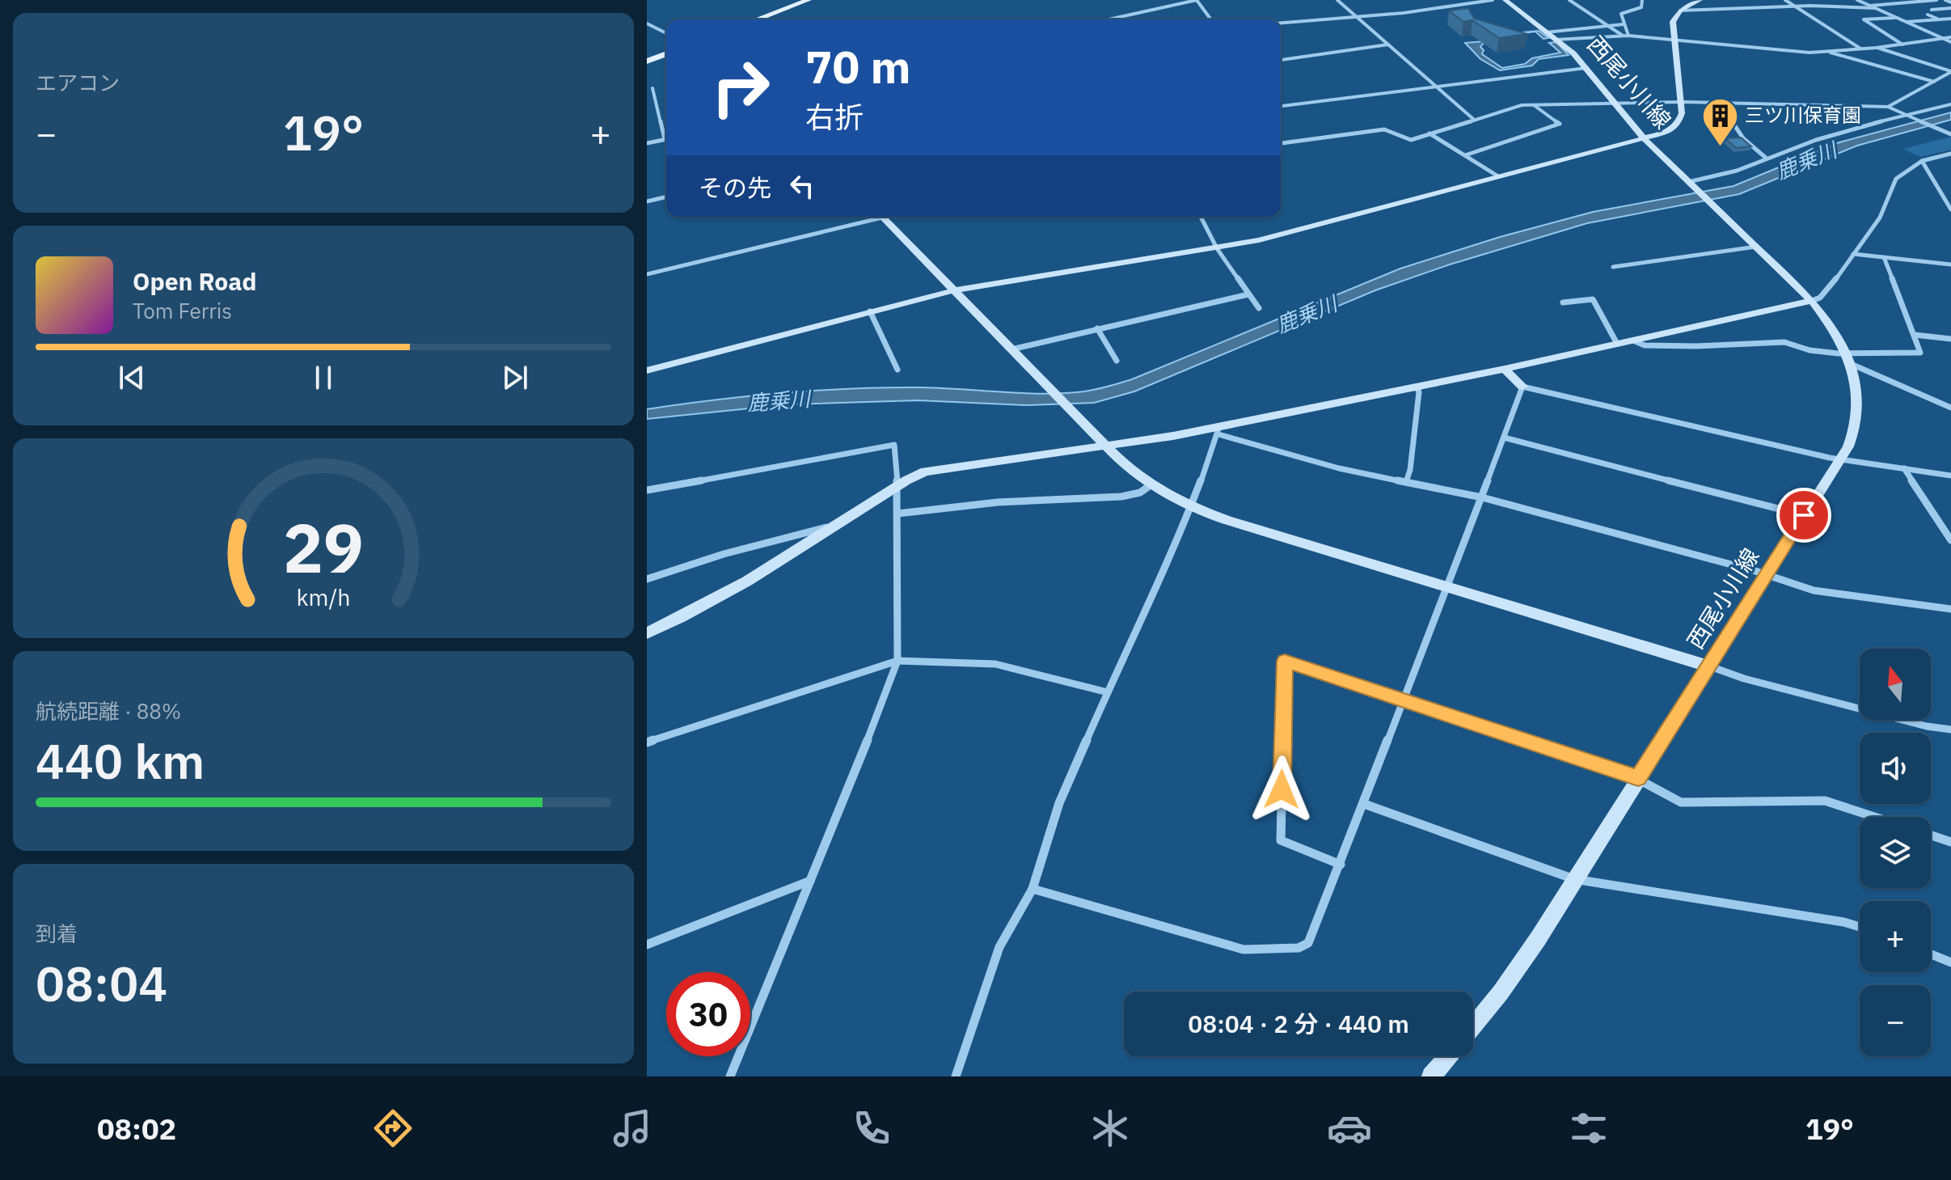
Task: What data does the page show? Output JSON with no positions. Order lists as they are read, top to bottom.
{
  "streets": {
    "street": ["西尾小川線"]
  },
  "water": ["鹿乗川"],
  "places": {
    "building": ["三ツ川保育園"]
  },
  "north": "top",
  "page": {
    "tile": [
      "エアコン",
      ["航続距離 · 88%", "440 km"],
      ["到着", "08:04"]
    ],
    "turn": ["70 m", "右折"],
    "heat": ["−", "19°", "+"],
    "then": "その先",
    "song": ["Open Road", "Tom Ferris"],
    "map_buttons": ["+", "−"],
    "limit": "30",
    "trip": "08:04 · 2 分 · 440 m",
    "tabs": ["08:02", "19°"],
    "gauge": ["29", "km/h"]
  }
}
